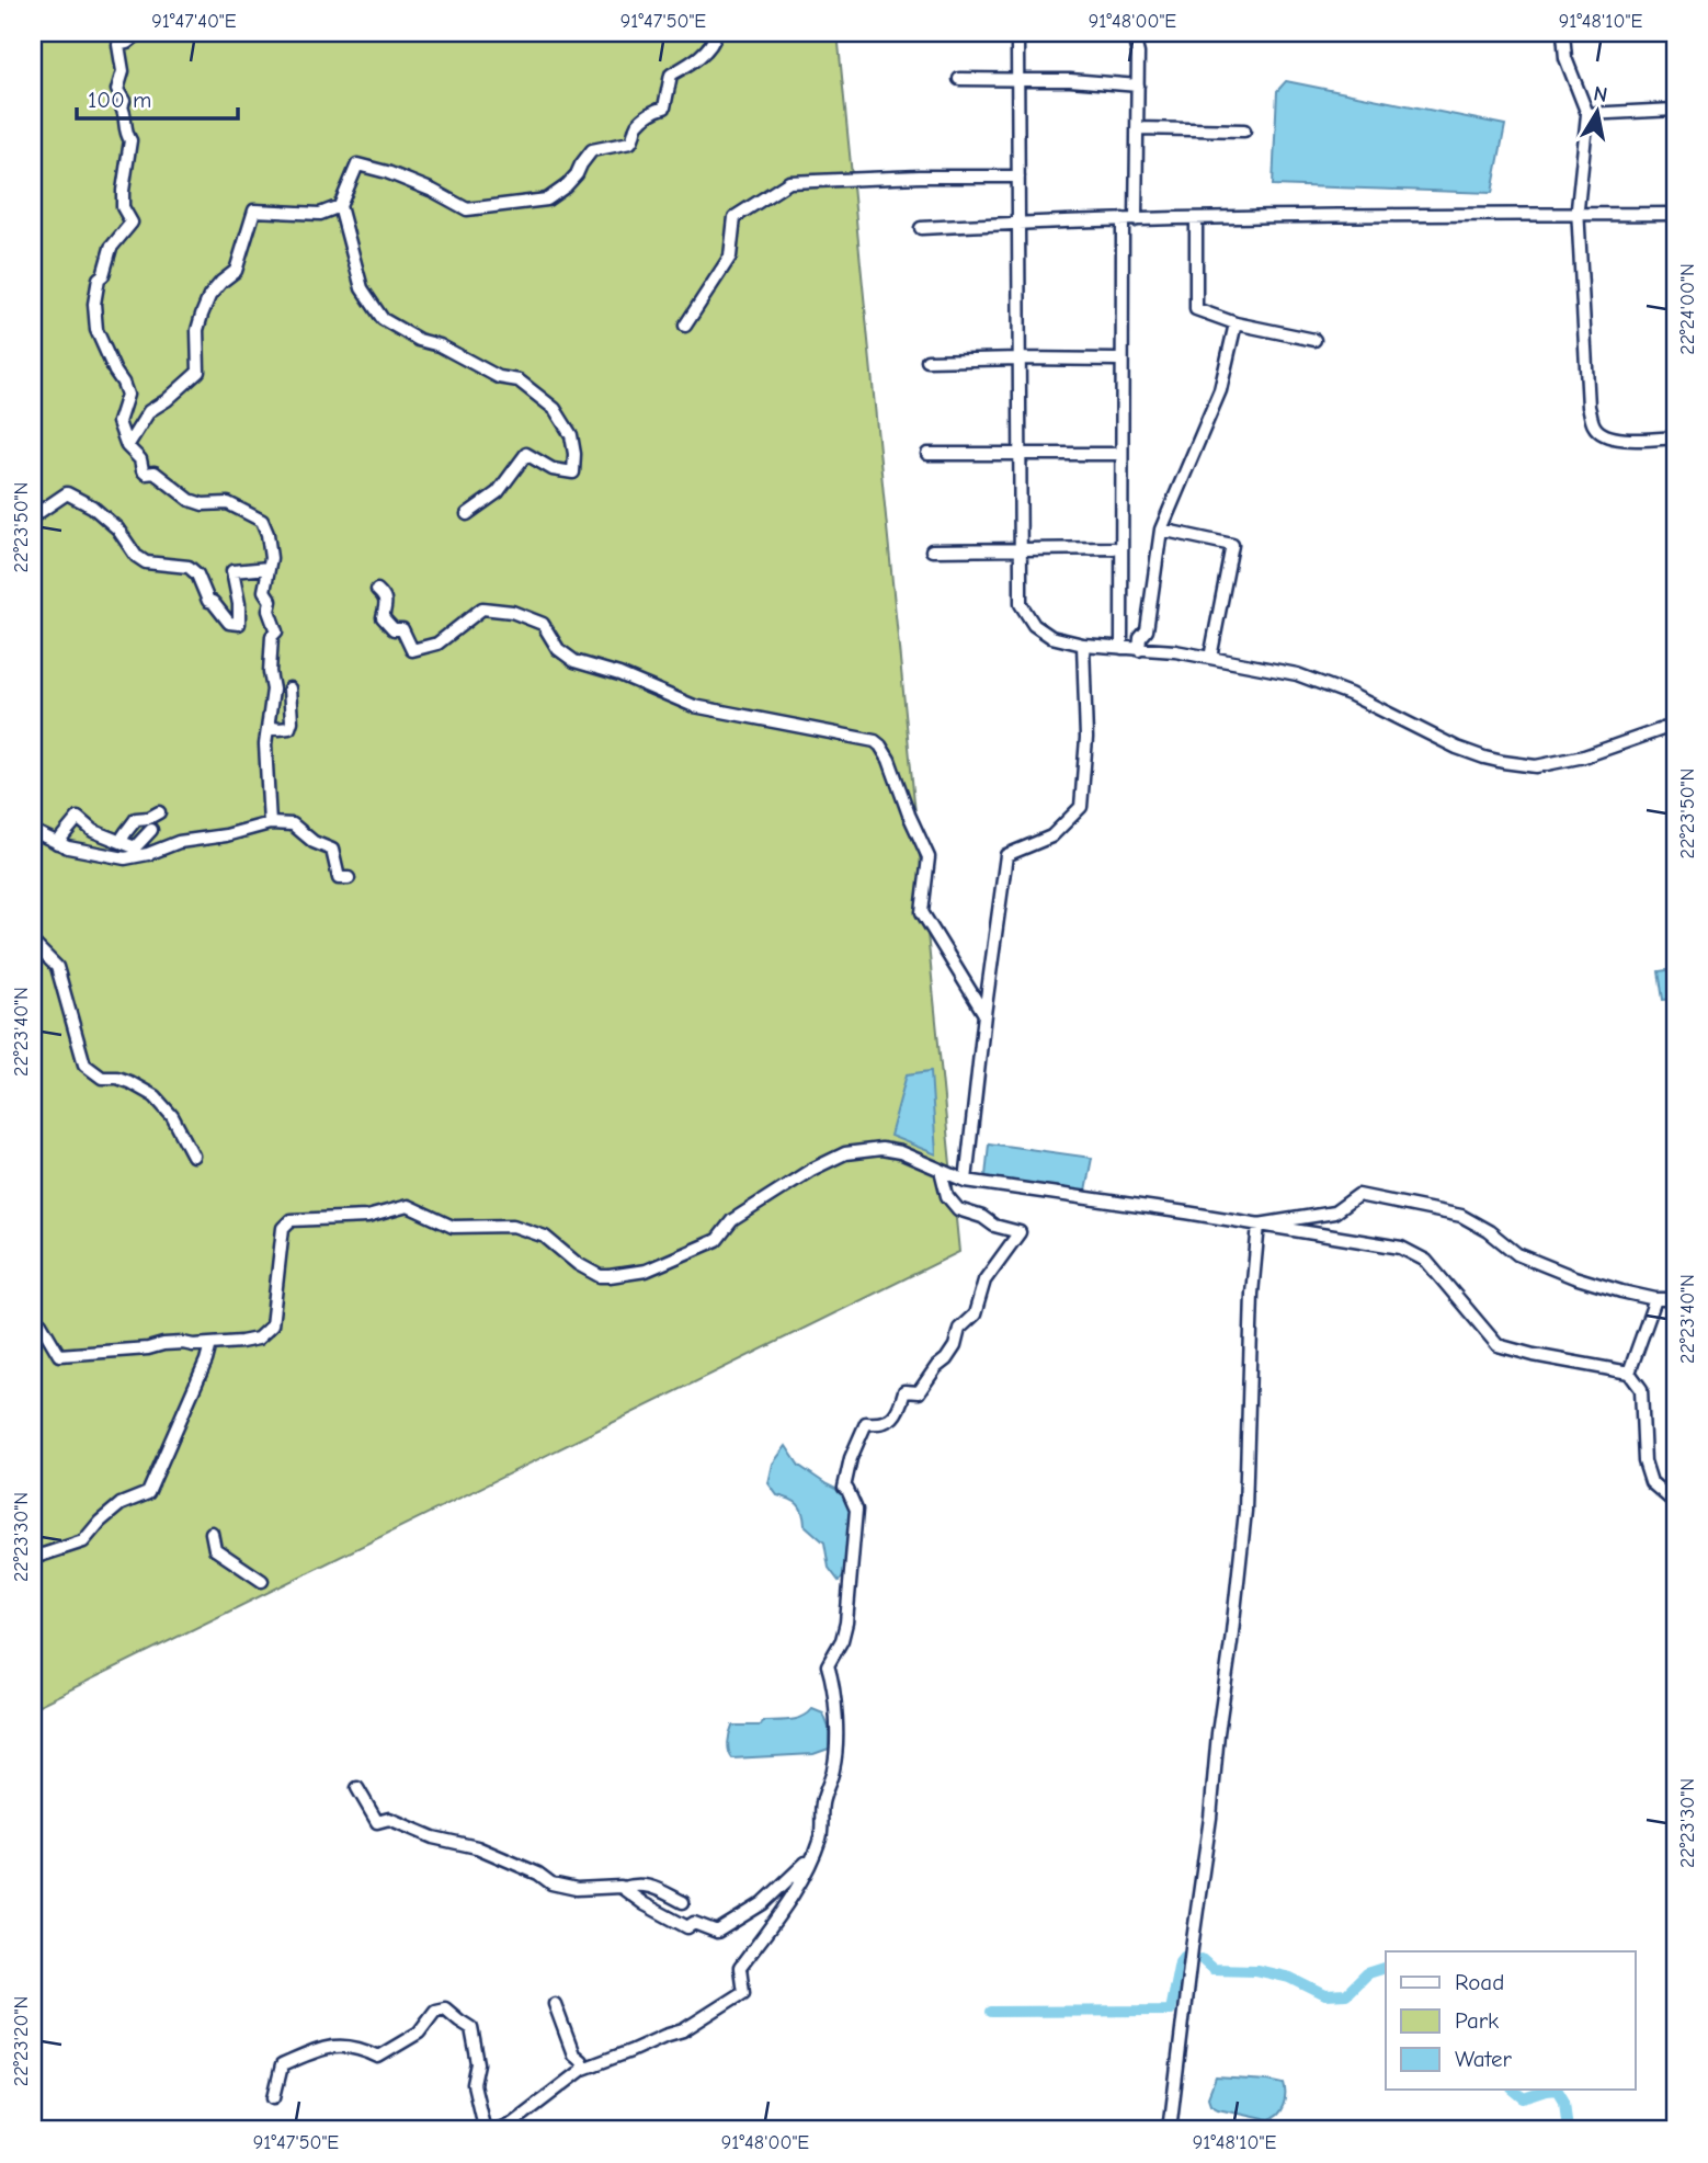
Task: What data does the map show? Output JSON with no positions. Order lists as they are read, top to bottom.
{
  "legend": ["Road", "Park", "Water"],
  "scale_bar": "100 m",
  "north": "top",
  "coordinates": [
    "91°47'40\"E",
    "91°47'50\"E",
    "91°48'00\"E",
    "91°48'10\"E",
    "22°24'00\"N",
    "22°23'50\"N",
    "22°23'40\"N",
    "22°23'30\"N",
    "22°23'20\"N"
  ]
}
